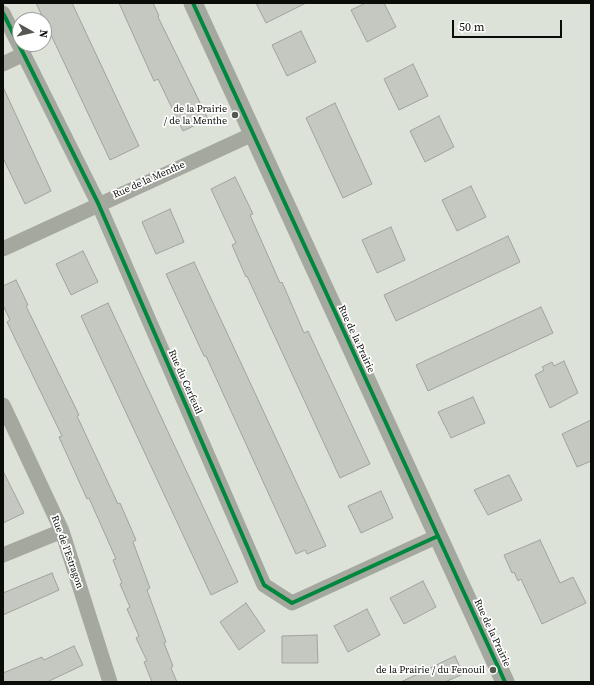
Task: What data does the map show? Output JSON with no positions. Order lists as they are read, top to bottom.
{
  "streets": {
    "street": [
      "Rue de la Menthe",
      "Rue de la Prairie",
      "Rue du Cerfeuil",
      "Rue de l'Estragon"
    ]
  },
  "crossings": [
    ["Rue de la Menthe", "Rue de la Prairie"],
    ["Rue de la Menthe", "Rue du Cerfeuil"],
    ["Rue de la Prairie", "Rue du Cerfeuil"]
  ],
  "places": ["de la Prairie / de la Menthe", "de la Prairie / du Fenouil"],
  "scale_bar": "50 m",
  "north": "right"
}
